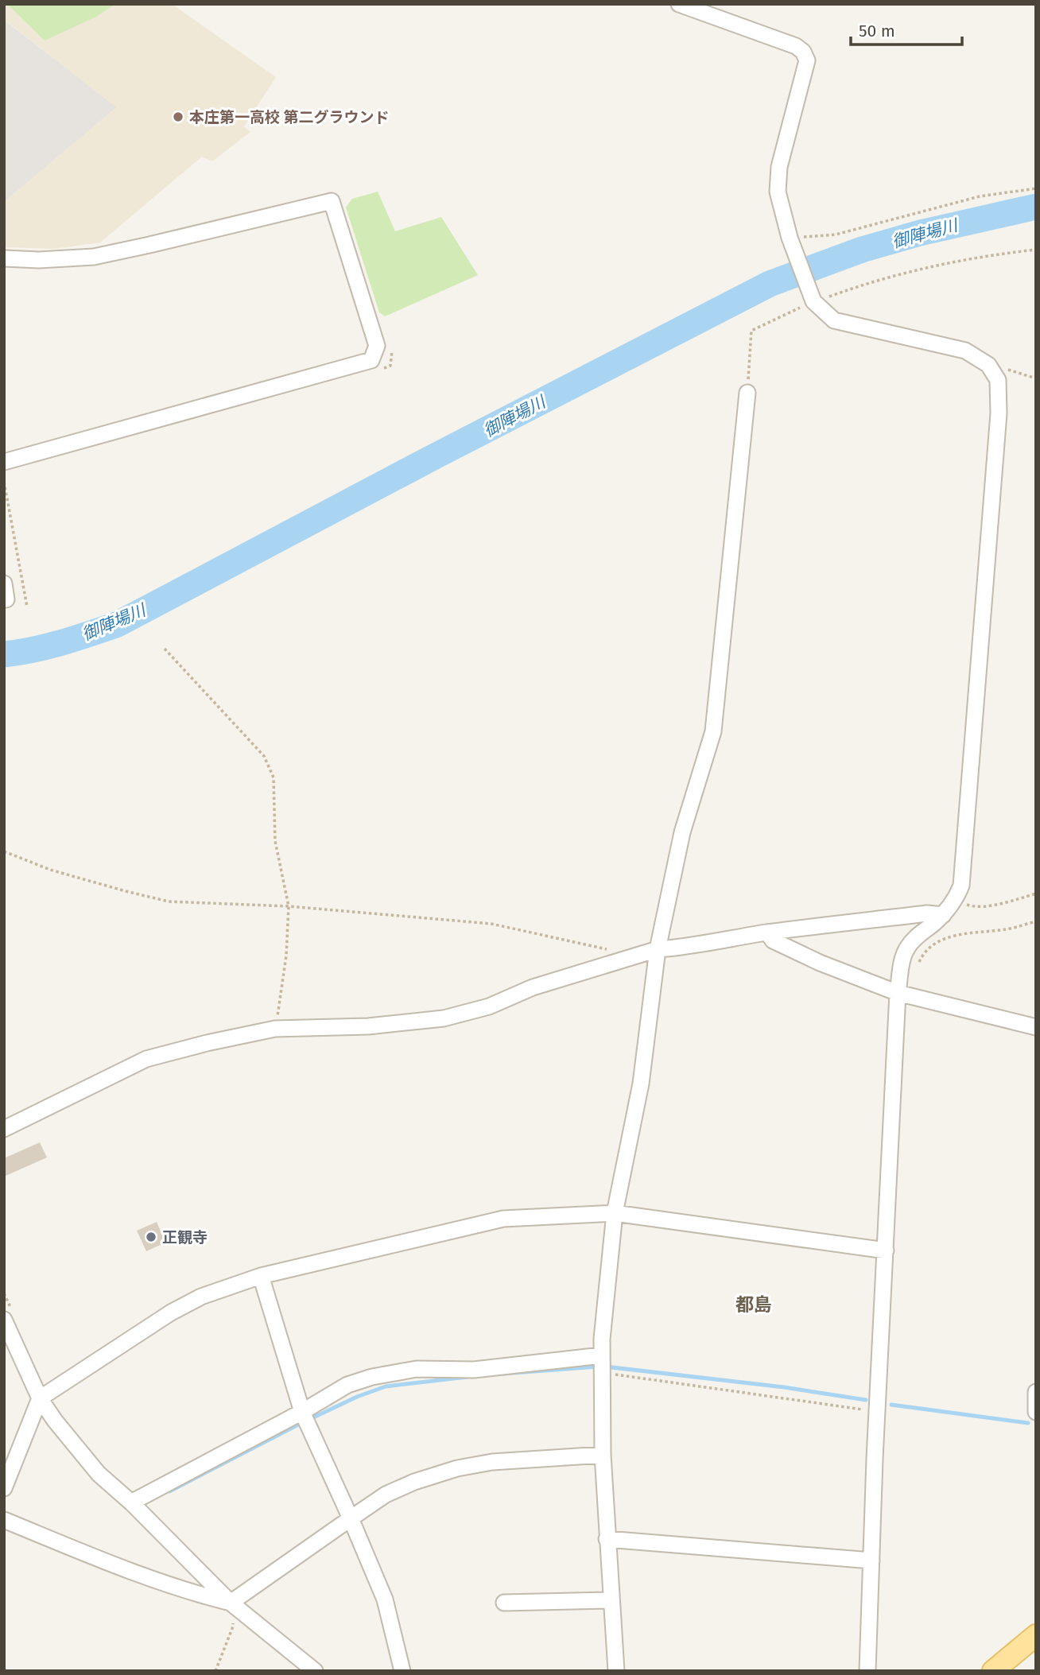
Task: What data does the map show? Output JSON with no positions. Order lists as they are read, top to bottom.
{
  "districts": ["都島"],
  "water": ["御陣場川"],
  "places": ["本庄第一高校 第二グラウンド", "正観寺"],
  "scale_bar": "50 m"
}
